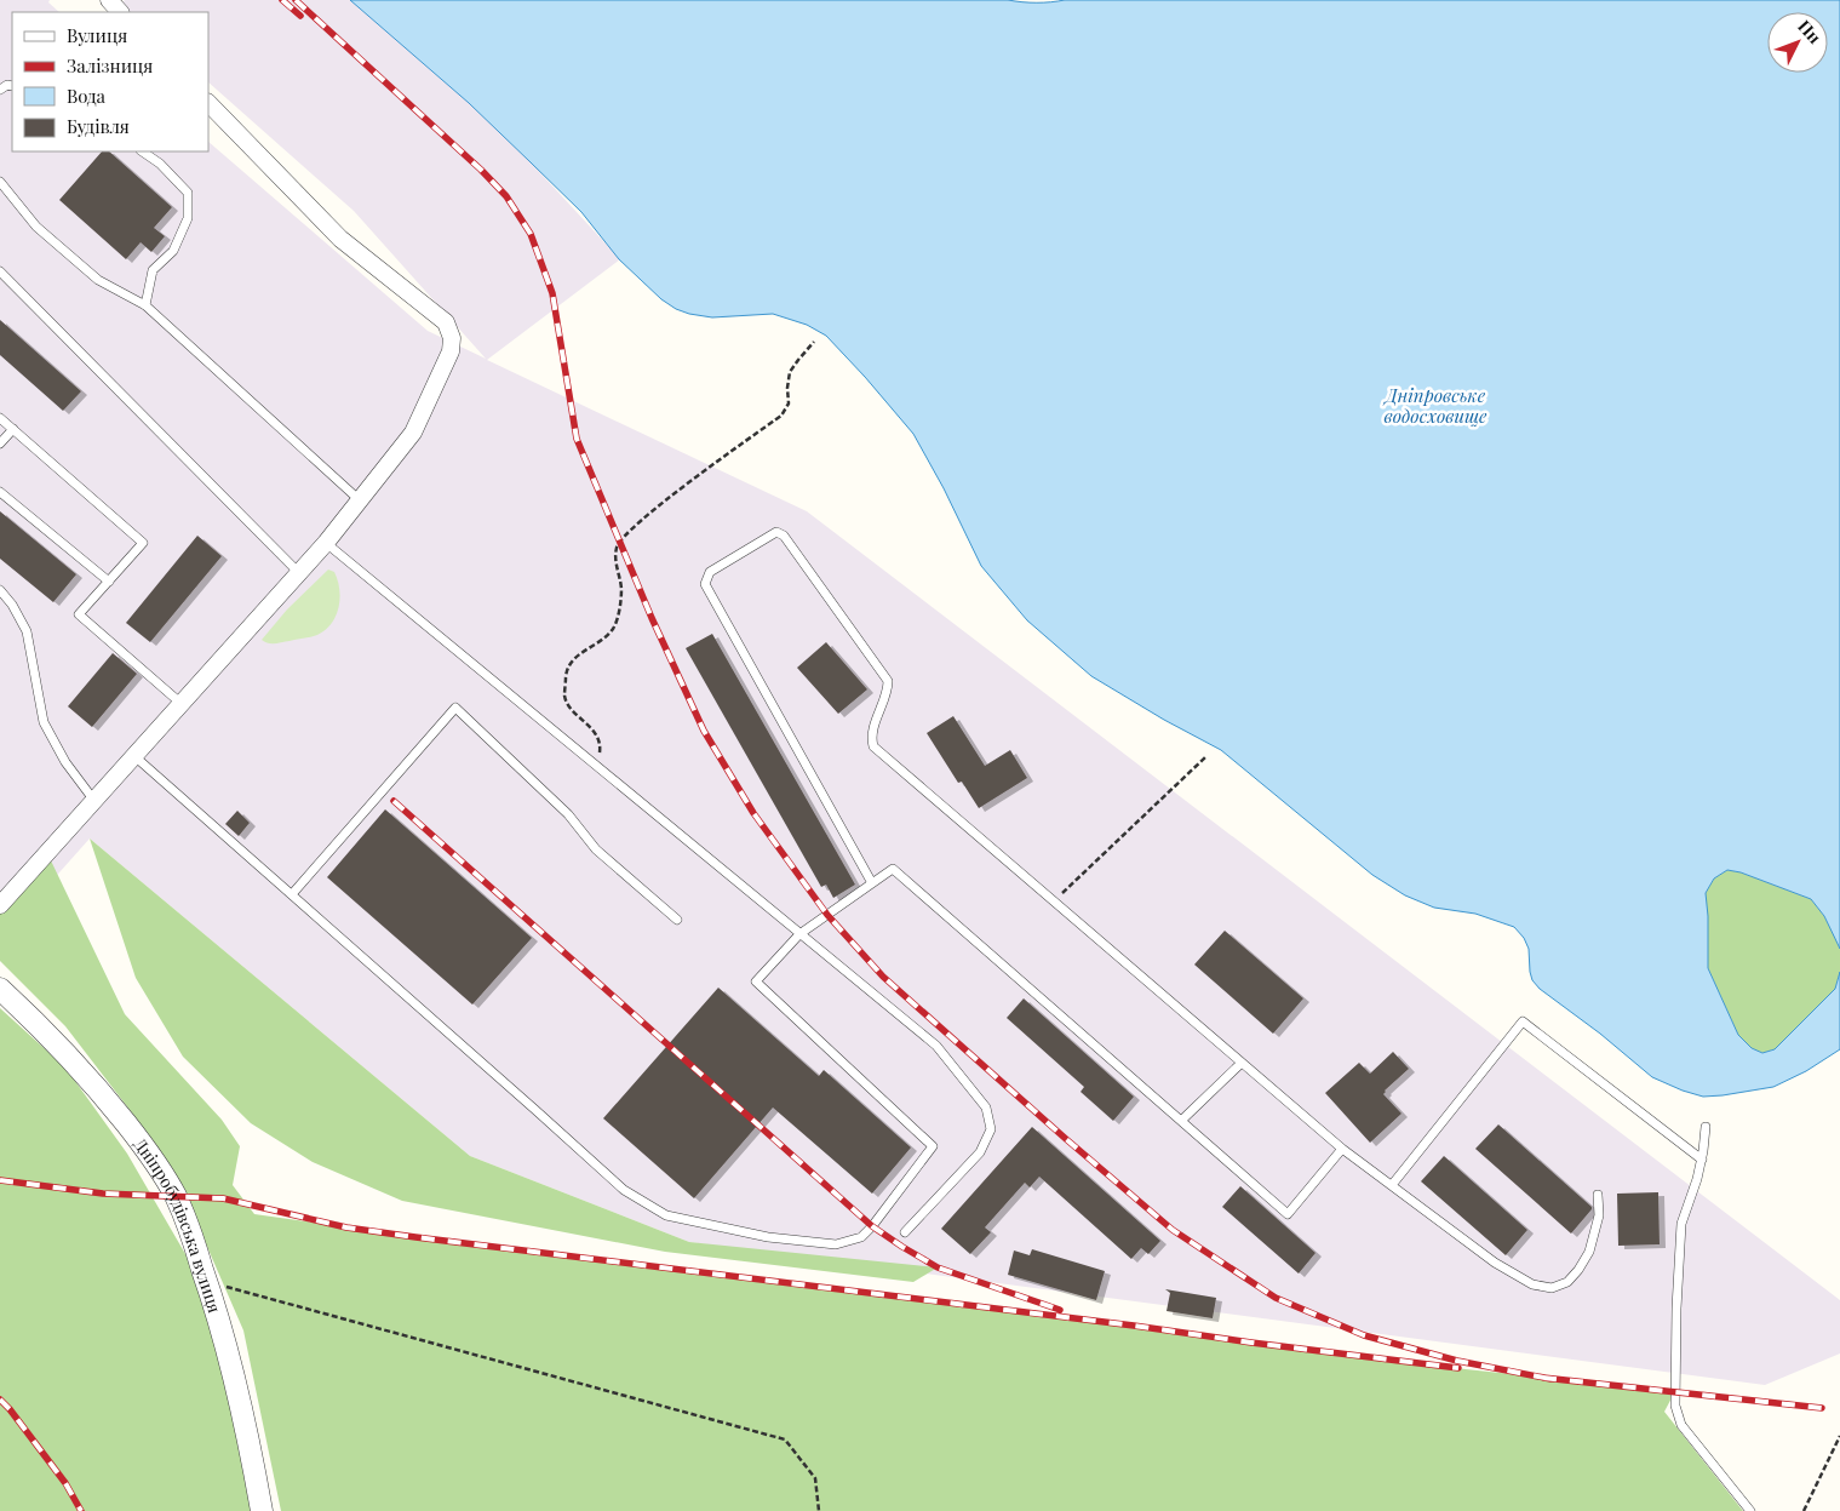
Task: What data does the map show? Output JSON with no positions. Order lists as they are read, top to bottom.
{
  "streets": {
    "street": ["Дніпробудівська вулиця"]
  },
  "water": ["Дніпровське водосховище"],
  "legend": [
    "Вулиця",
    "Залізниця",
    "Вода",
    "Будівля"
  ],
  "north": "top right"
}
